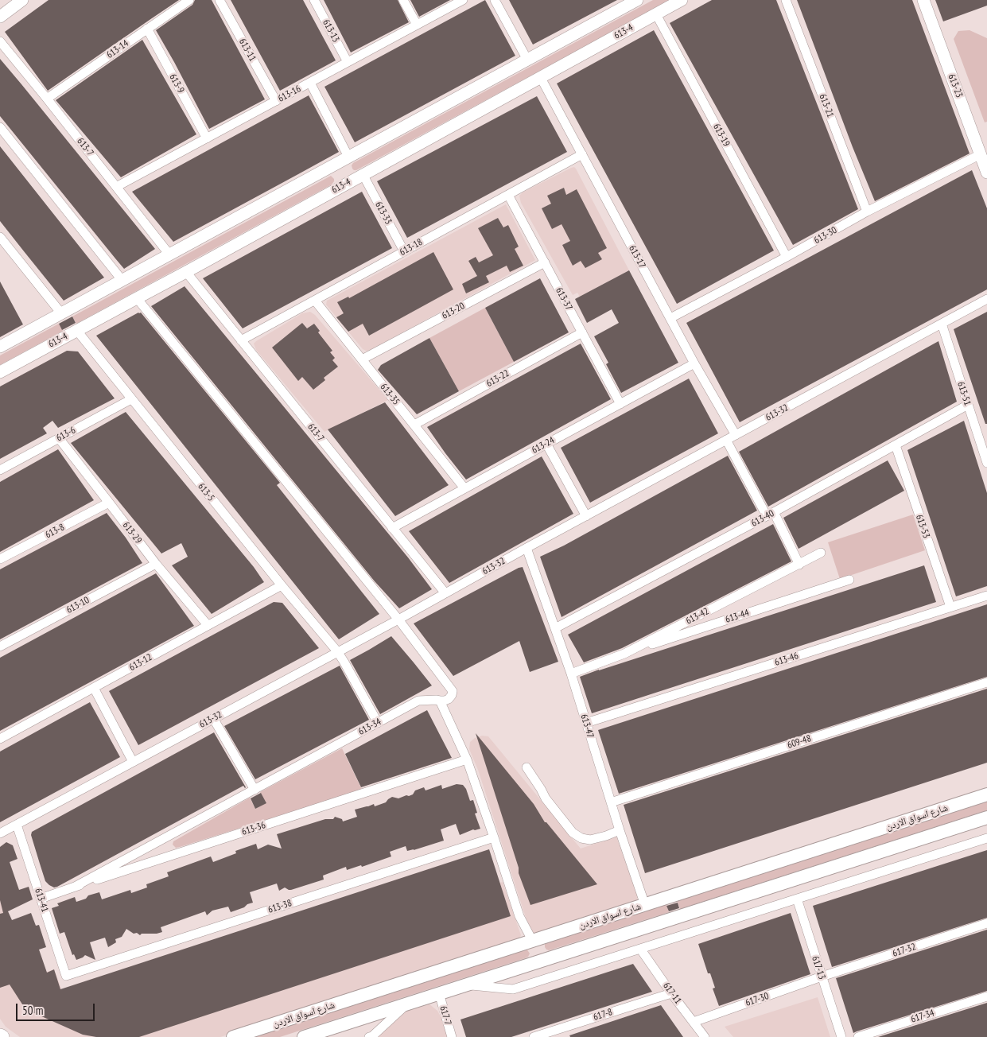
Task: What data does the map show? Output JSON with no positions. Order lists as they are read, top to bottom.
{
  "streets": {
    "main road": ["شارع اسواق الاردن"],
    "street": [
      "613-13",
      "613-4",
      "613-14",
      "613-11",
      "613-9",
      "613-23",
      "613-16",
      "613-21",
      "613-19",
      "613-7",
      "613-33",
      "613-30",
      "613-18",
      "613-17",
      "613-37",
      "613-20",
      "613-22",
      "613-51",
      "613-35",
      "613-32",
      "613-6",
      "613-24",
      "613-5",
      "613-40",
      "613-53",
      "613-8",
      "613-29",
      "613-10",
      "613-42",
      "613-44",
      "613-46",
      "613-12",
      "613-47",
      "613-34",
      "609-48",
      "613-36",
      "613-41",
      "613-38",
      "617-32",
      "617-13",
      "617-11",
      "617-30",
      "617-8",
      "617-7",
      "617-34"
    ]
  },
  "crossings": [
    ["613-13", "613-16"],
    ["613-4", "613-19"],
    ["613-4", "613-7"],
    ["613-4", "613-33"],
    ["613-4", "613-17"],
    ["613-4", "613-5"],
    ["613-14", "613-9"],
    ["613-14", "613-7"],
    ["613-11", "613-16"],
    ["613-9", "613-16"],
    ["613-23", "613-30"],
    ["613-16", "613-7"],
    ["613-21", "613-30"],
    ["613-19", "613-30"],
    ["613-7", "613-18"],
    ["613-7", "613-32"],
    ["613-7", "613-24"],
    ["613-33", "613-18"],
    ["613-30", "613-17"],
    ["613-18", "613-17"],
    ["613-18", "613-37"],
    ["613-18", "613-35"],
    ["613-17", "613-32"],
    ["613-17", "613-24"],
    ["613-37", "613-20"],
    ["613-37", "613-22"],
    ["613-37", "613-24"],
    ["613-20", "613-35"],
    ["613-22", "613-35"],
    ["613-51", "613-32"],
    ["613-51", "613-40"],
    ["613-35", "613-24"],
    ["613-32", "613-5"],
    ["613-32", "613-47"],
    ["613-32", "613-41"],
    ["613-6", "613-5"],
    ["613-6", "613-29"],
    ["613-5", "613-12"],
    ["613-5", "613-34"],
    ["613-40", "613-53"],
    ["613-40", "613-47"],
    ["613-53", "613-46"],
    ["613-8", "613-29"],
    ["613-29", "613-10"],
    ["613-29", "613-12"],
    ["613-42", "613-44"],
    ["613-42", "613-47"],
    ["613-46", "613-47"],
    ["613-47", "609-48"],
    ["613-47", "شارع اسواق الاردن"],
    ["613-34", "613-36"],
    ["613-36", "613-41"],
    ["613-41", "613-38"],
    ["617-32", "617-13"],
    ["617-32", "617-30"],
    ["617-13", "617-30"],
    ["617-11", "617-30"],
    ["617-11", "617-8"]
  ],
  "scale_bar": "50 m"
}
